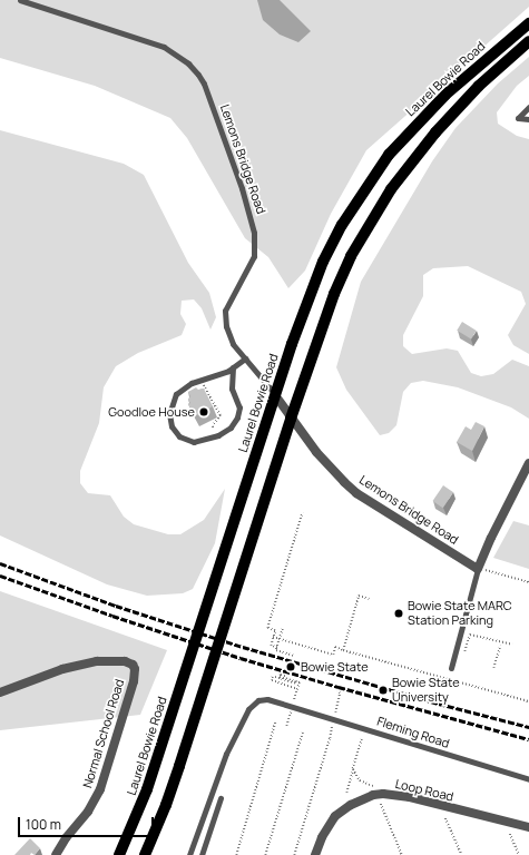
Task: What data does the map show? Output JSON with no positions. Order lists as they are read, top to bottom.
{
  "streets": {
    "main road": ["Laurel Bowie Road"],
    "street": ["Lemons Bridge Road", "Normal School Road", "Loop Road"],
    "lane": ["Fleming Road"]
  },
  "crossings": [
    ["Laurel Bowie Road", "Lemons Bridge Road"]
  ],
  "places": [
    "Goodloe House",
    "Bowie State MARC Station Parking",
    "Bowie State",
    "Bowie State University"
  ],
  "scale_bar": "100 m"
}
